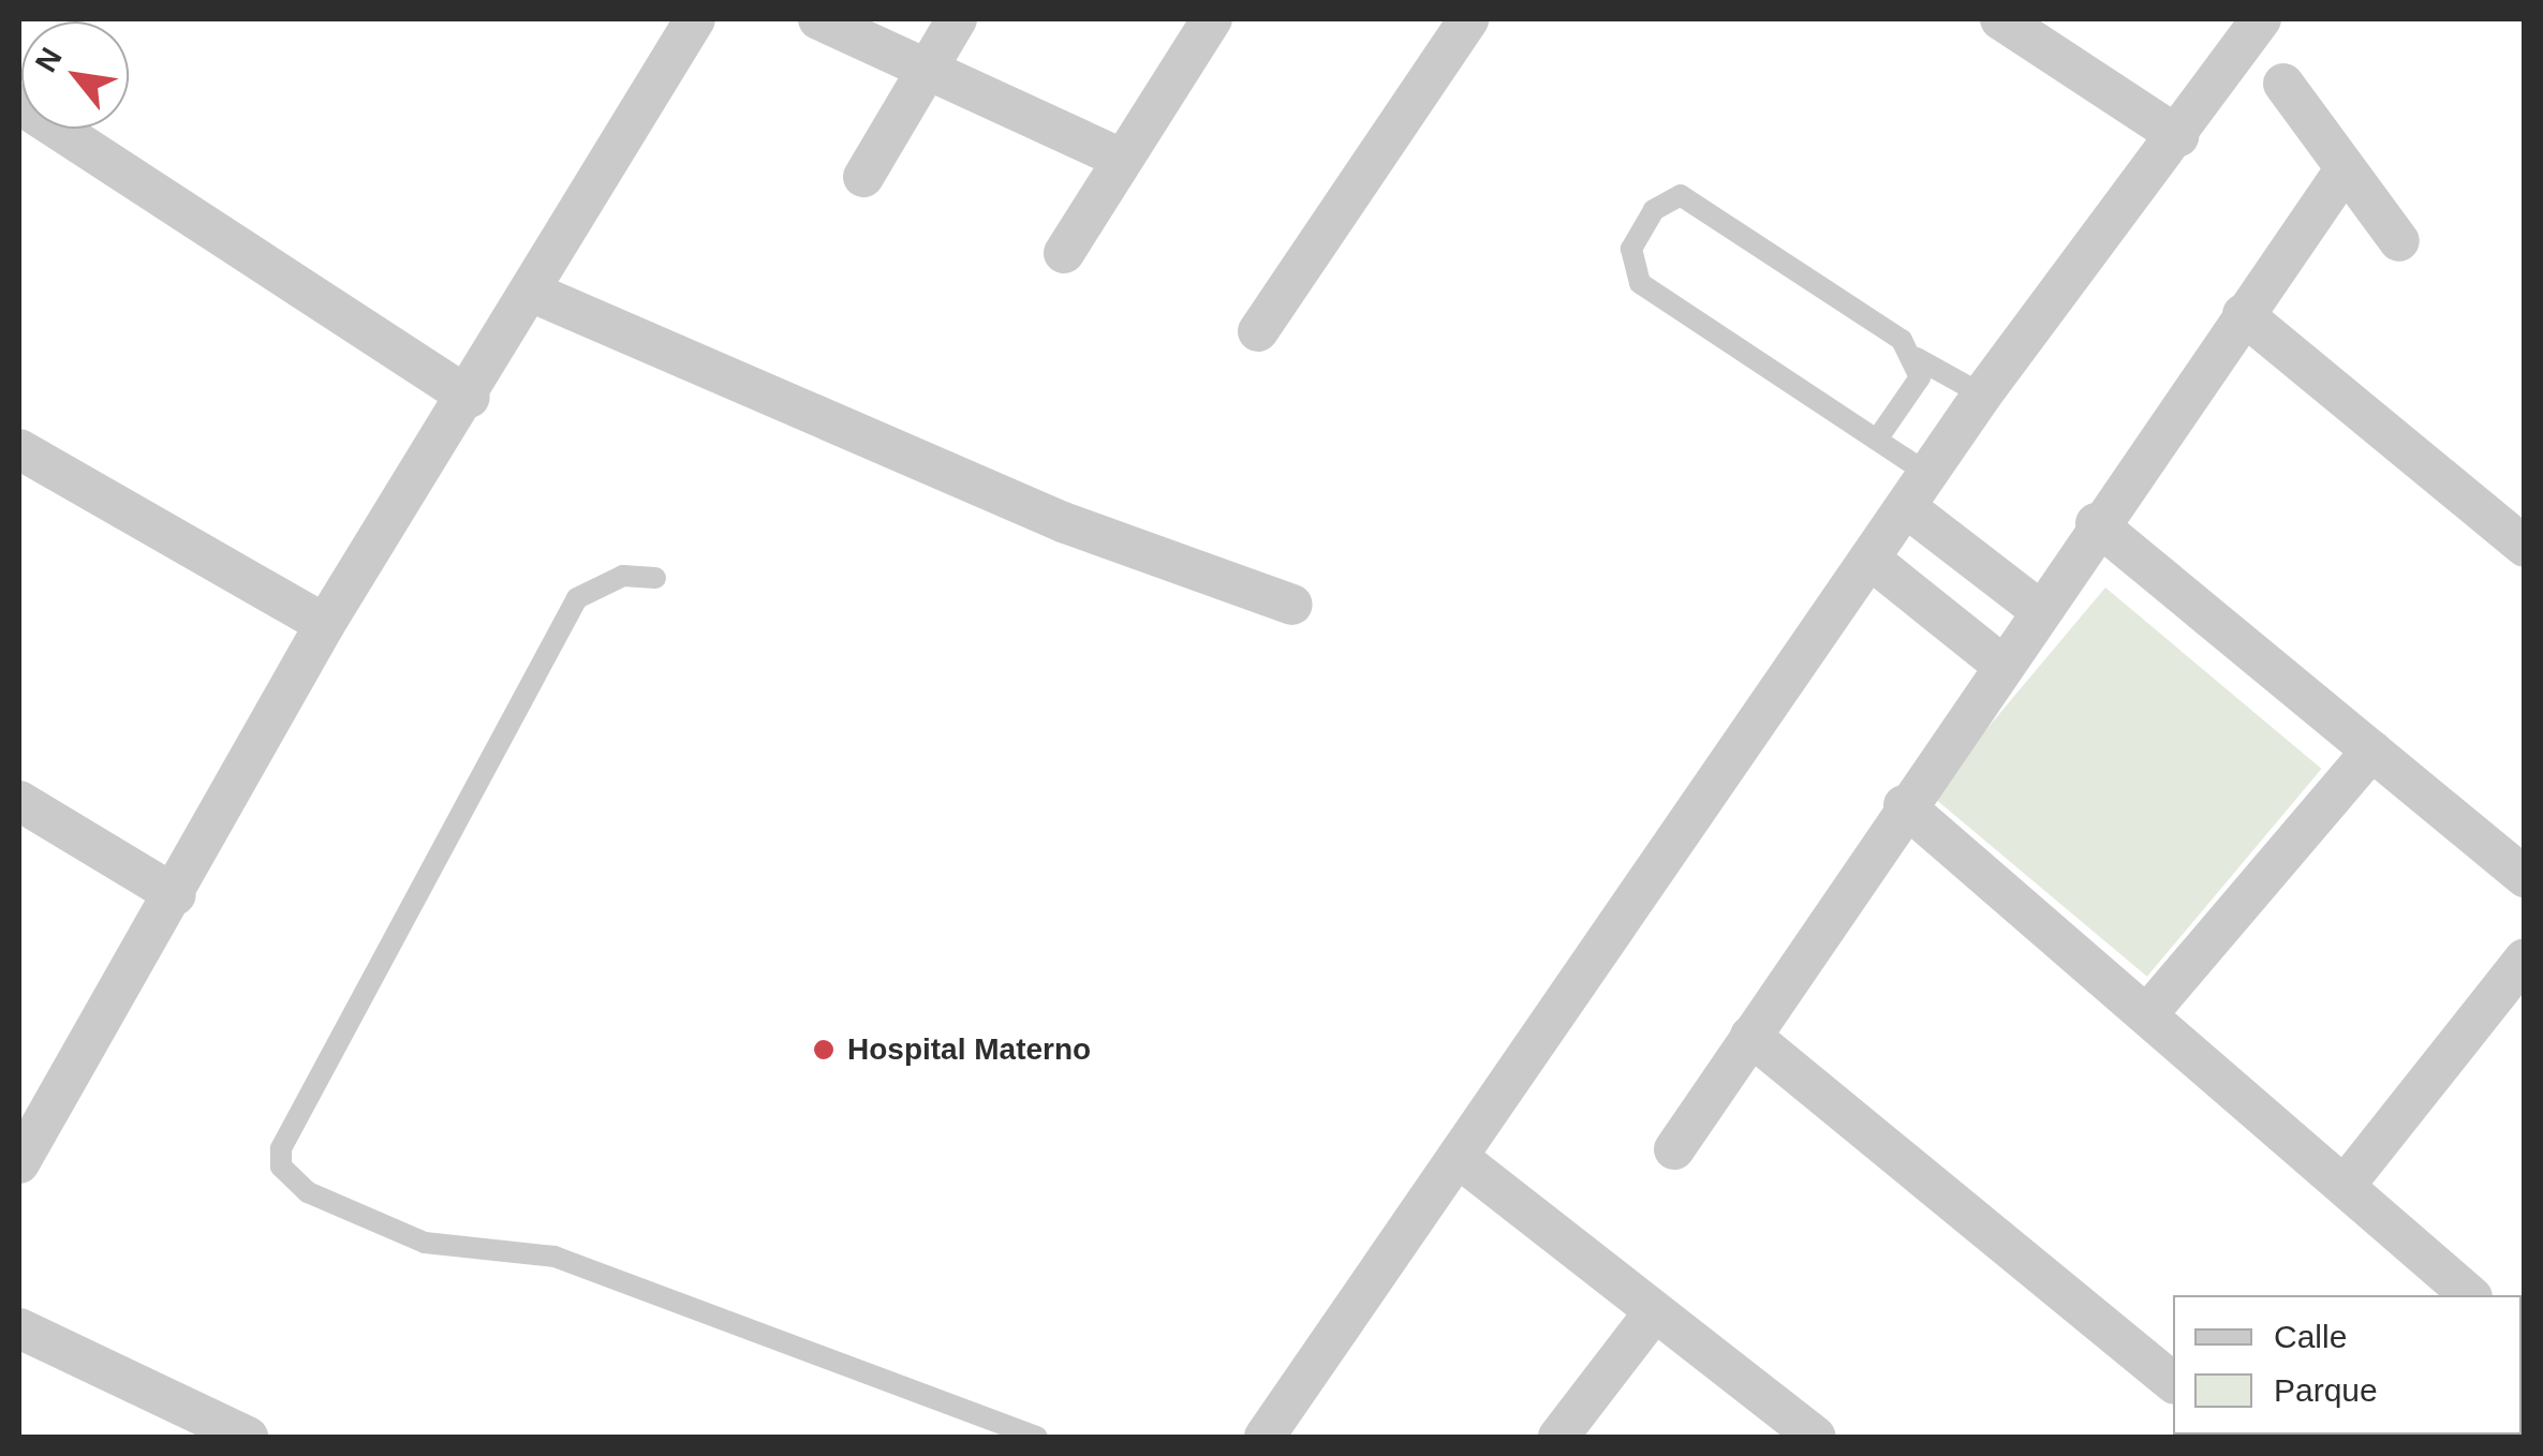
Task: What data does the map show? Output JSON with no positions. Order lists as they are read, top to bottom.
{
  "places": ["Hospital Materno"],
  "legend": ["Calle", "Parque"],
  "north": "top left"
}
